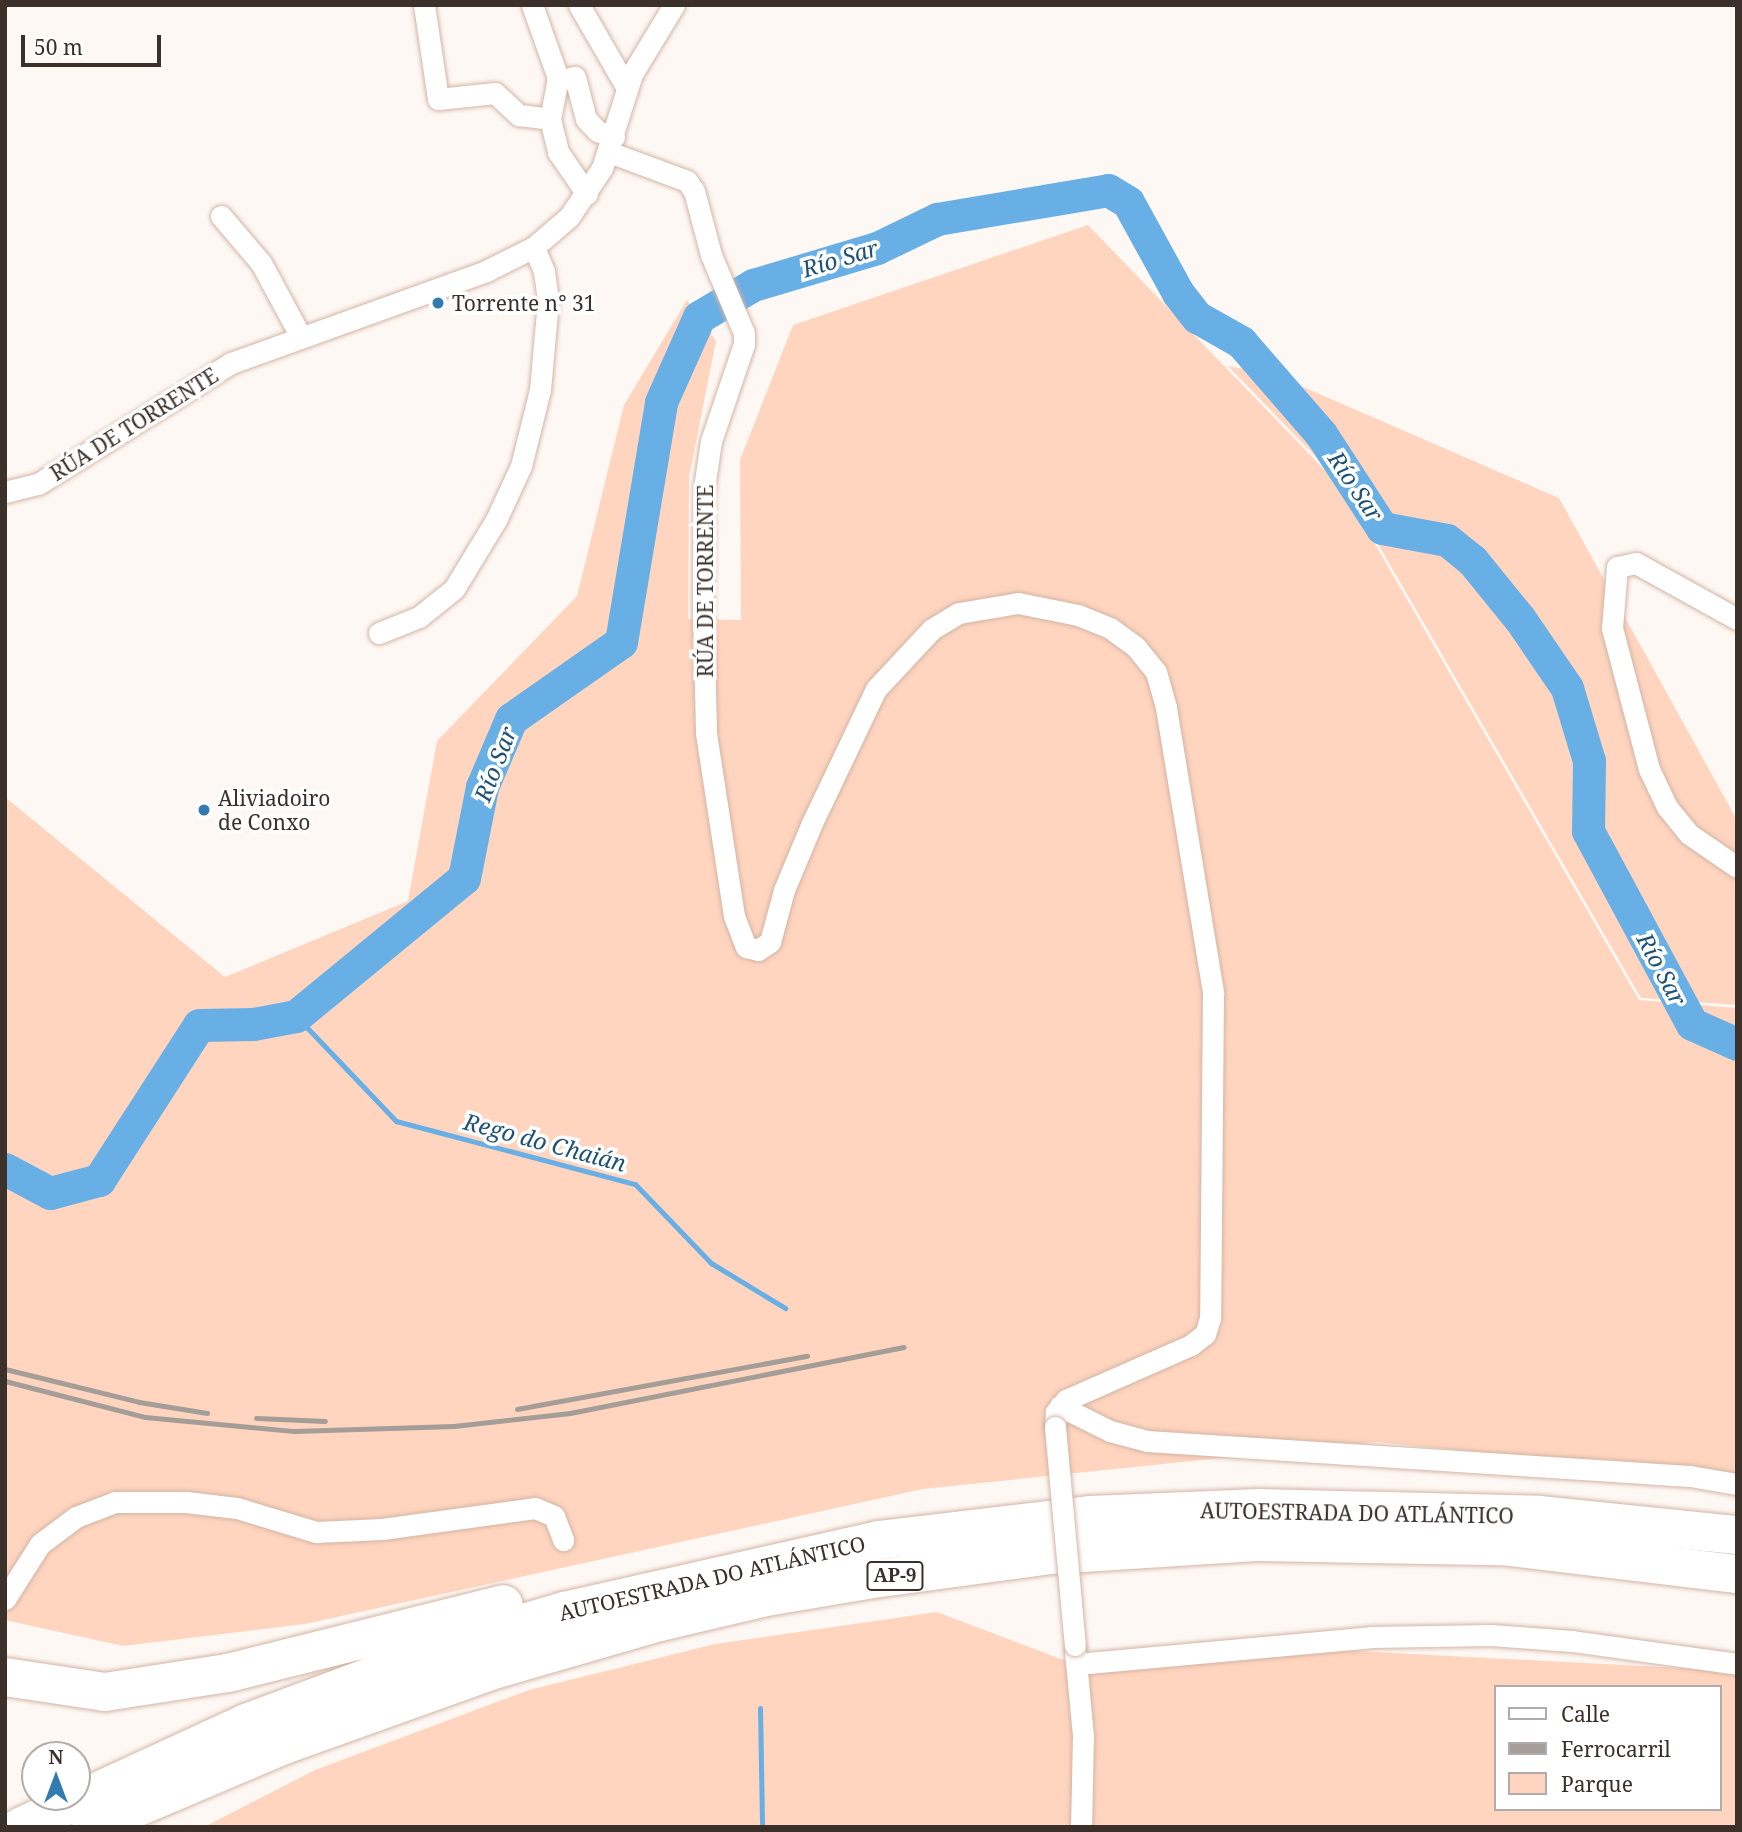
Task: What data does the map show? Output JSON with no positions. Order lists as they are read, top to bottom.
{
  "streets": {
    "highway": ["AUTOESTRADA DO ATLÁNTICO", "AP-9"],
    "street": ["RÚA DE TORRENTE"]
  },
  "water": ["Río Sar", "Rego do Chaián"],
  "places": ["Torrente n° 31", "Aliviadoiro de Conxo"],
  "legend": ["Calle", "Ferrocarril", "Parque"],
  "scale_bar": "50 m",
  "north": "top"
}
